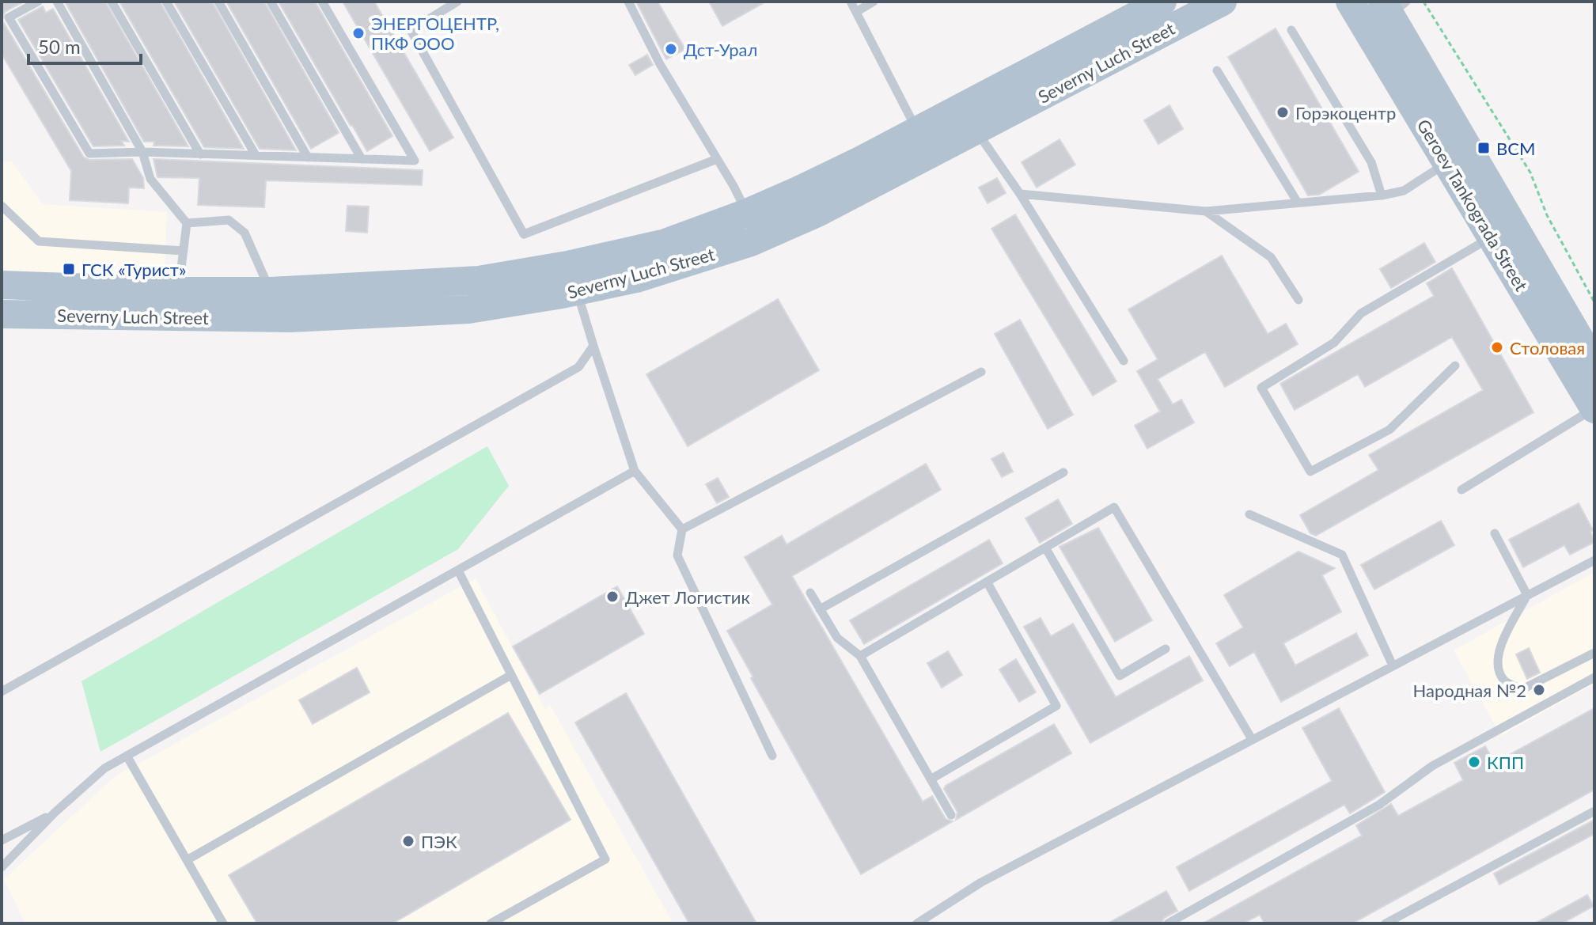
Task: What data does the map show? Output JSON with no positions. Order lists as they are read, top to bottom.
{
  "streets": {
    "main road": ["Severny Luch Street", "Geroev Tankograda Street"]
  },
  "places": {
    "other": [
      "ЭНЕРГОЦЕНТР, ПКФ ООО",
      "Дст-Урал",
      "Горэкоцентр",
      "Столовая",
      "Джет Логистик",
      "Народная №2",
      "КПП",
      "ПЭК"
    ],
    "transit": ["ВСМ", "ГСК «Турист»"]
  },
  "scale_bar": "50 m"
}
